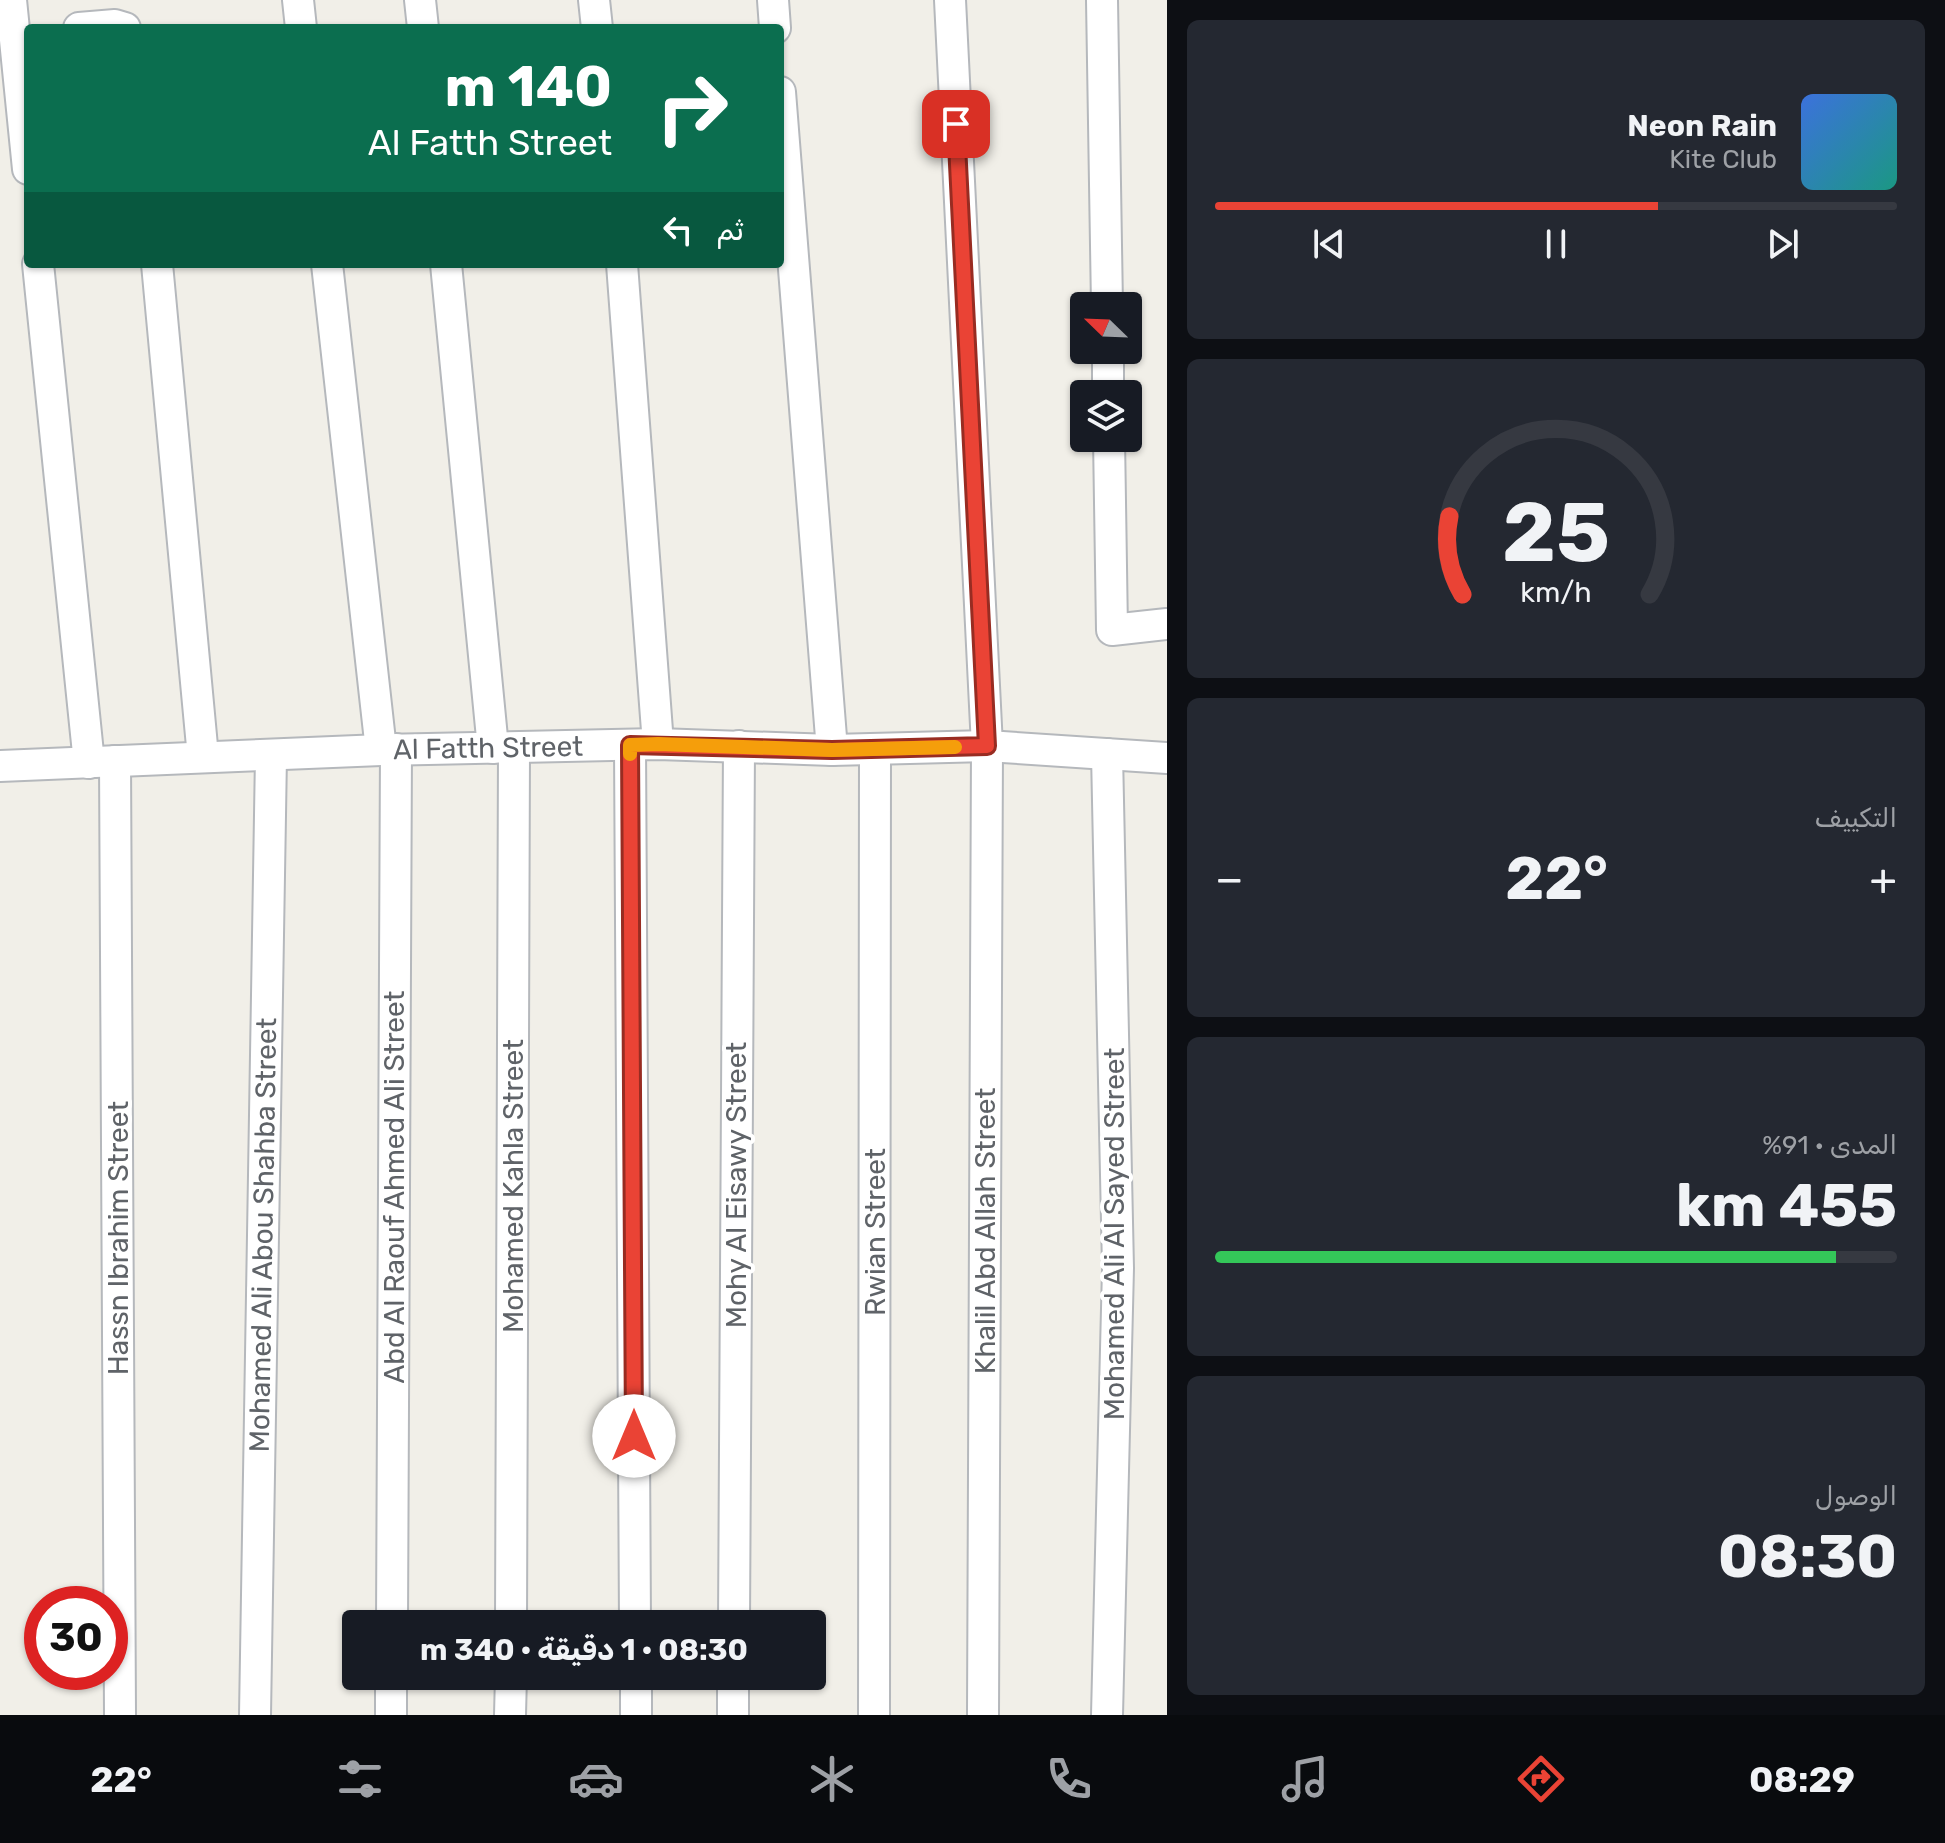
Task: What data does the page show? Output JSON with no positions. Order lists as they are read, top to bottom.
{
  "streets": {
    "street": [
      "Al Fatth Street",
      "Mohy Al Eisawy Street",
      "Mohamed Kahla Street",
      "Abd Al Raouf Ahmed Ali Street",
      "Khalil Abd Allah Street",
      "Rwian Street",
      "Mohamed Ali Al Sayed Street",
      "Mohamed Ali Abou Shahba Street",
      "Hassn Ibrahim Street"
    ]
  },
  "crossings": [
    ["Al Fatth Street", "Mohy Al Eisawy Street"],
    ["Al Fatth Street", "Mohamed Kahla Street"],
    ["Al Fatth Street", "Abd Al Raouf Ahmed Ali Street"],
    ["Al Fatth Street", "Khalil Abd Allah Street"],
    ["Al Fatth Street", "Rwian Street"],
    ["Al Fatth Street", "Mohamed Ali Al Sayed Street"],
    ["Al Fatth Street", "Mohamed Ali Abou Shahba Street"],
    ["Al Fatth Street", "Hassn Ibrahim Street"]
  ],
  "north": "top left",
  "page": {
    "turn": ["140 m", "Al Fatth Street"],
    "song": ["Neon Rain", "Kite Club"],
    "then": "ثم",
    "tile": [
      "التكييف",
      ["المدى · 91%", "455 km"],
      ["الوصول", "08:30"]
    ],
    "heat": ["−", "22°", "+"],
    "limit": "30",
    "trip": "08:30 · 1 دقيقة · 340 m",
    "tabs": ["08:29", "22°"],
    "gauge": ["25", "km/h"]
  }
}
